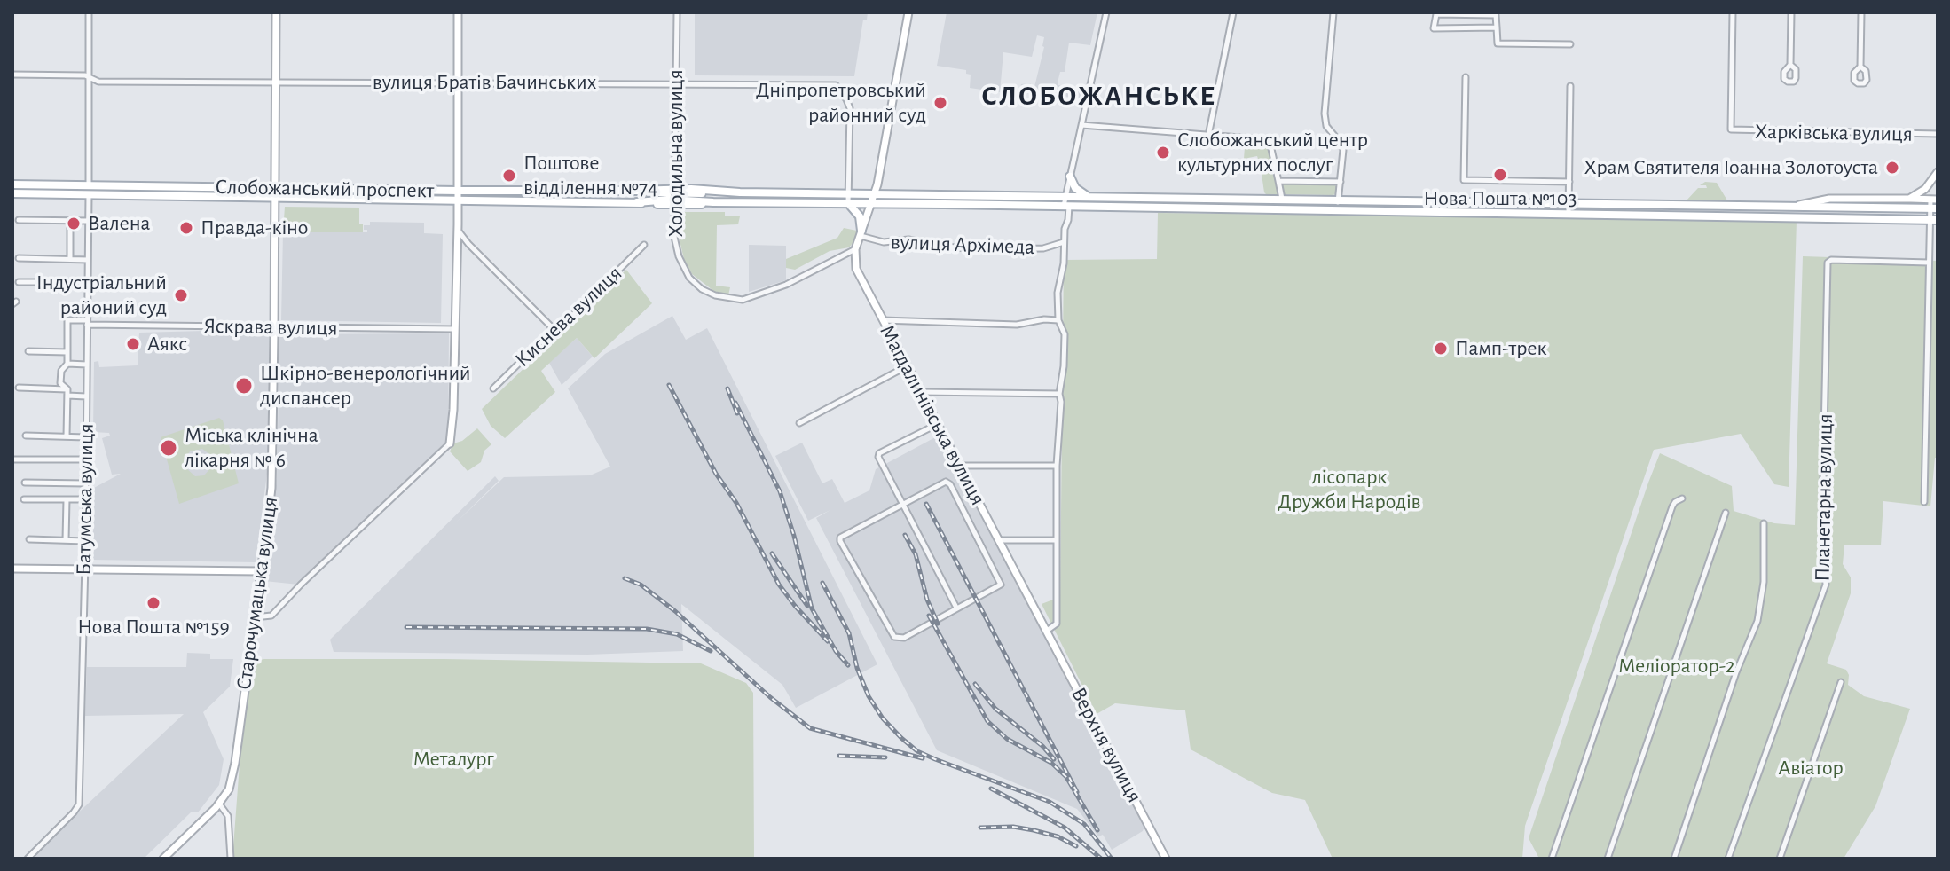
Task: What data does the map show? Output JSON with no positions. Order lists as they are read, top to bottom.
{
  "streets": {
    "main road": ["Слобожанський проспект"],
    "street": [
      "вулиця Братів Бачинських",
      "Харківська вулиця",
      "Холодильна вулиця",
      "вулиця Архімеда",
      "Киснева вулиця",
      "Яскрава вулиця",
      "Магдалинівська вулиця",
      "Планетарна вулиця",
      "Батумська вулиця",
      "Старочумацька вулиця",
      "Верхня вулиця"
    ]
  },
  "crossings": [
    ["вулиця Братів Бачинських", "Холодильна вулиця"],
    ["вулиця Братів Бачинських", "Слобожанський проспект"],
    ["вулиця Братів Бачинських", "Старочумацька вулиця"],
    ["Холодильна вулиця", "Магдалинівська вулиця"],
    ["Слобожанський проспект", "Батумська вулиця"],
    ["Слобожанський проспект", "Старочумацька вулиця"],
    ["Яскрава вулиця", "Батумська вулиця"],
    ["Яскрава вулиця", "Старочумацька вулиця"],
    ["Магдалинівська вулиця", "Верхня вулиця"]
  ],
  "districts": ["СЛОБОЖАНСЬКЕ"],
  "parks": [
    "лісопарк Дружби Народів",
    "Меліоратор-2",
    "Металург",
    "Авіатор"
  ],
  "places": [
    "Дніпропетровський районний суд",
    "Слобожанський центр культурних послуг",
    "Храм Святителя Іоанна Золотоуста",
    "Нова Пошта №103",
    "Поштове відділення №74",
    "Валена",
    "Правда-кіно",
    "Індустріальний районий суд",
    "Аякс",
    "Памп-трек",
    "Шкірно-венерологічний диспансер",
    "Міська клінічна лікарня № 6",
    "Нова Пошта №159"
  ]
}
